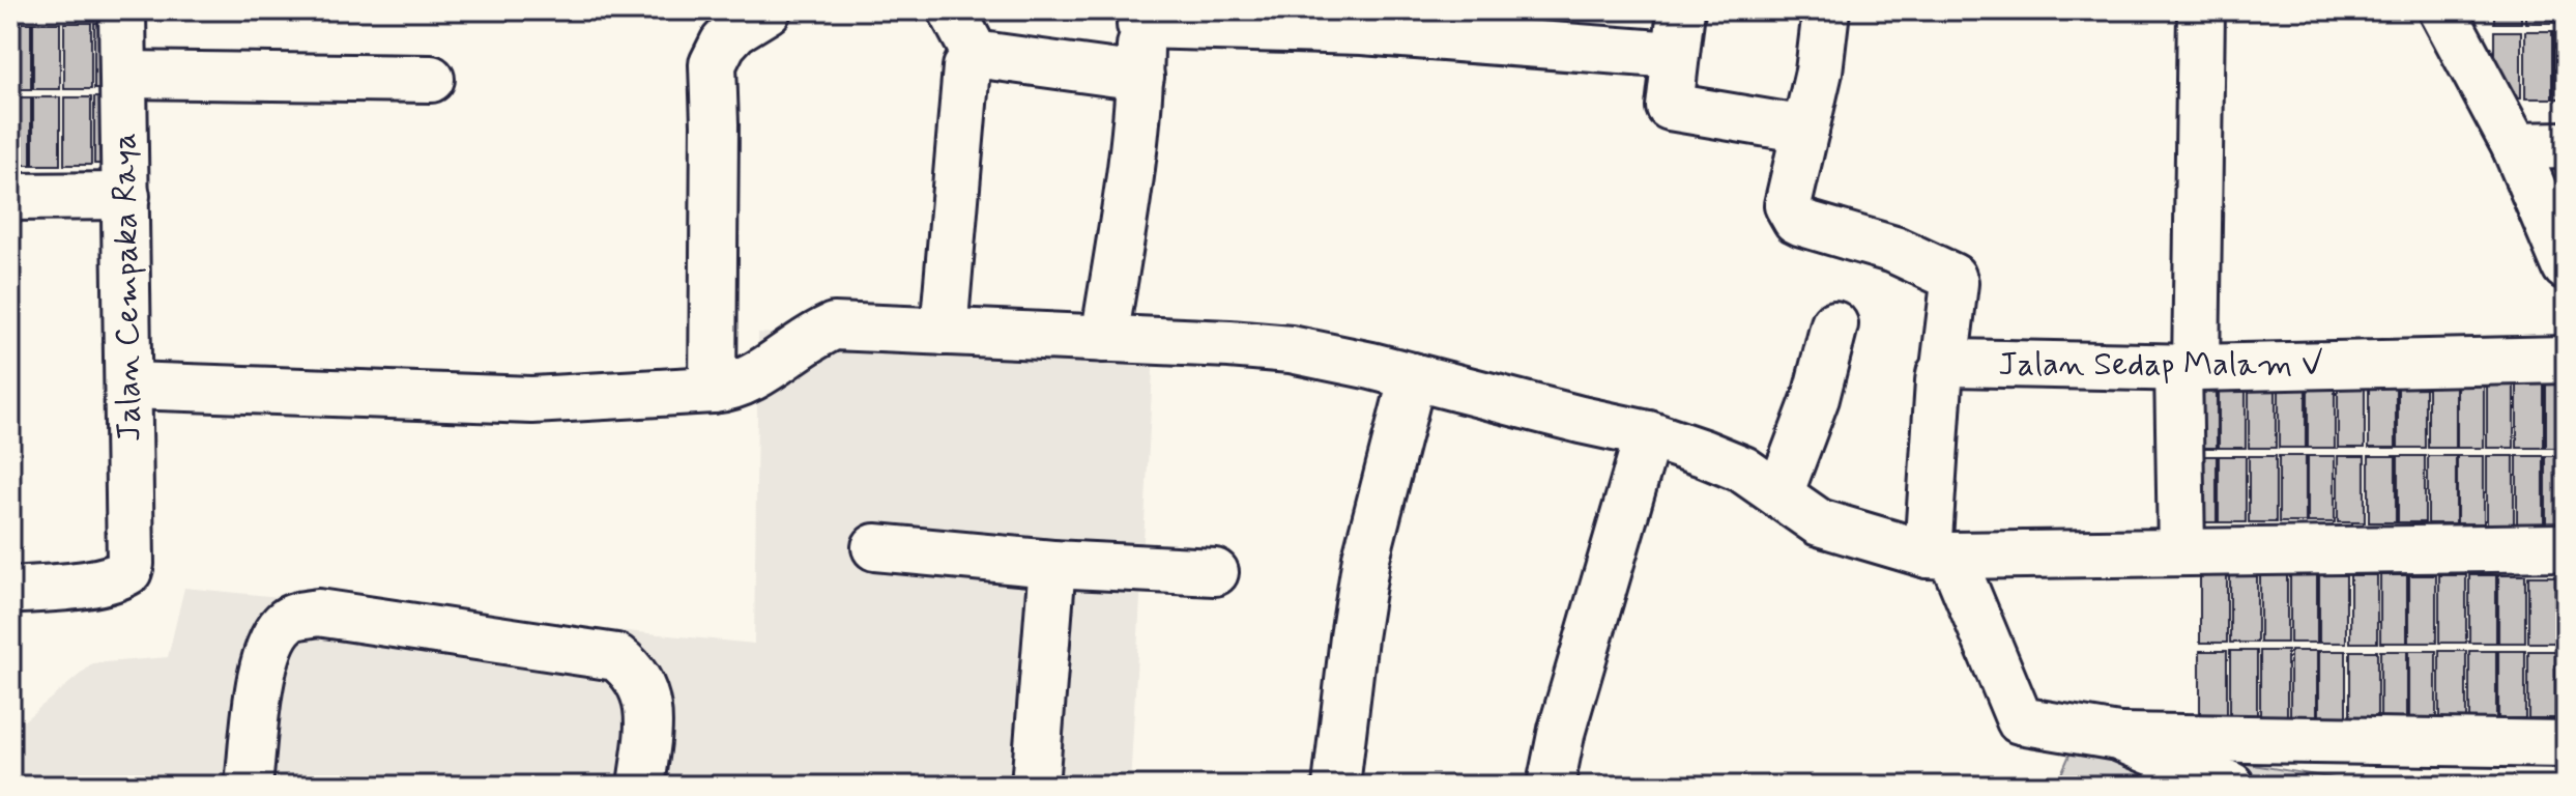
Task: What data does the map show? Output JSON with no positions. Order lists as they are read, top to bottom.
{
  "streets": {
    "street": ["Jalan Cempaka Raya", "Jalan Sedap Malam V"]
  }
}
